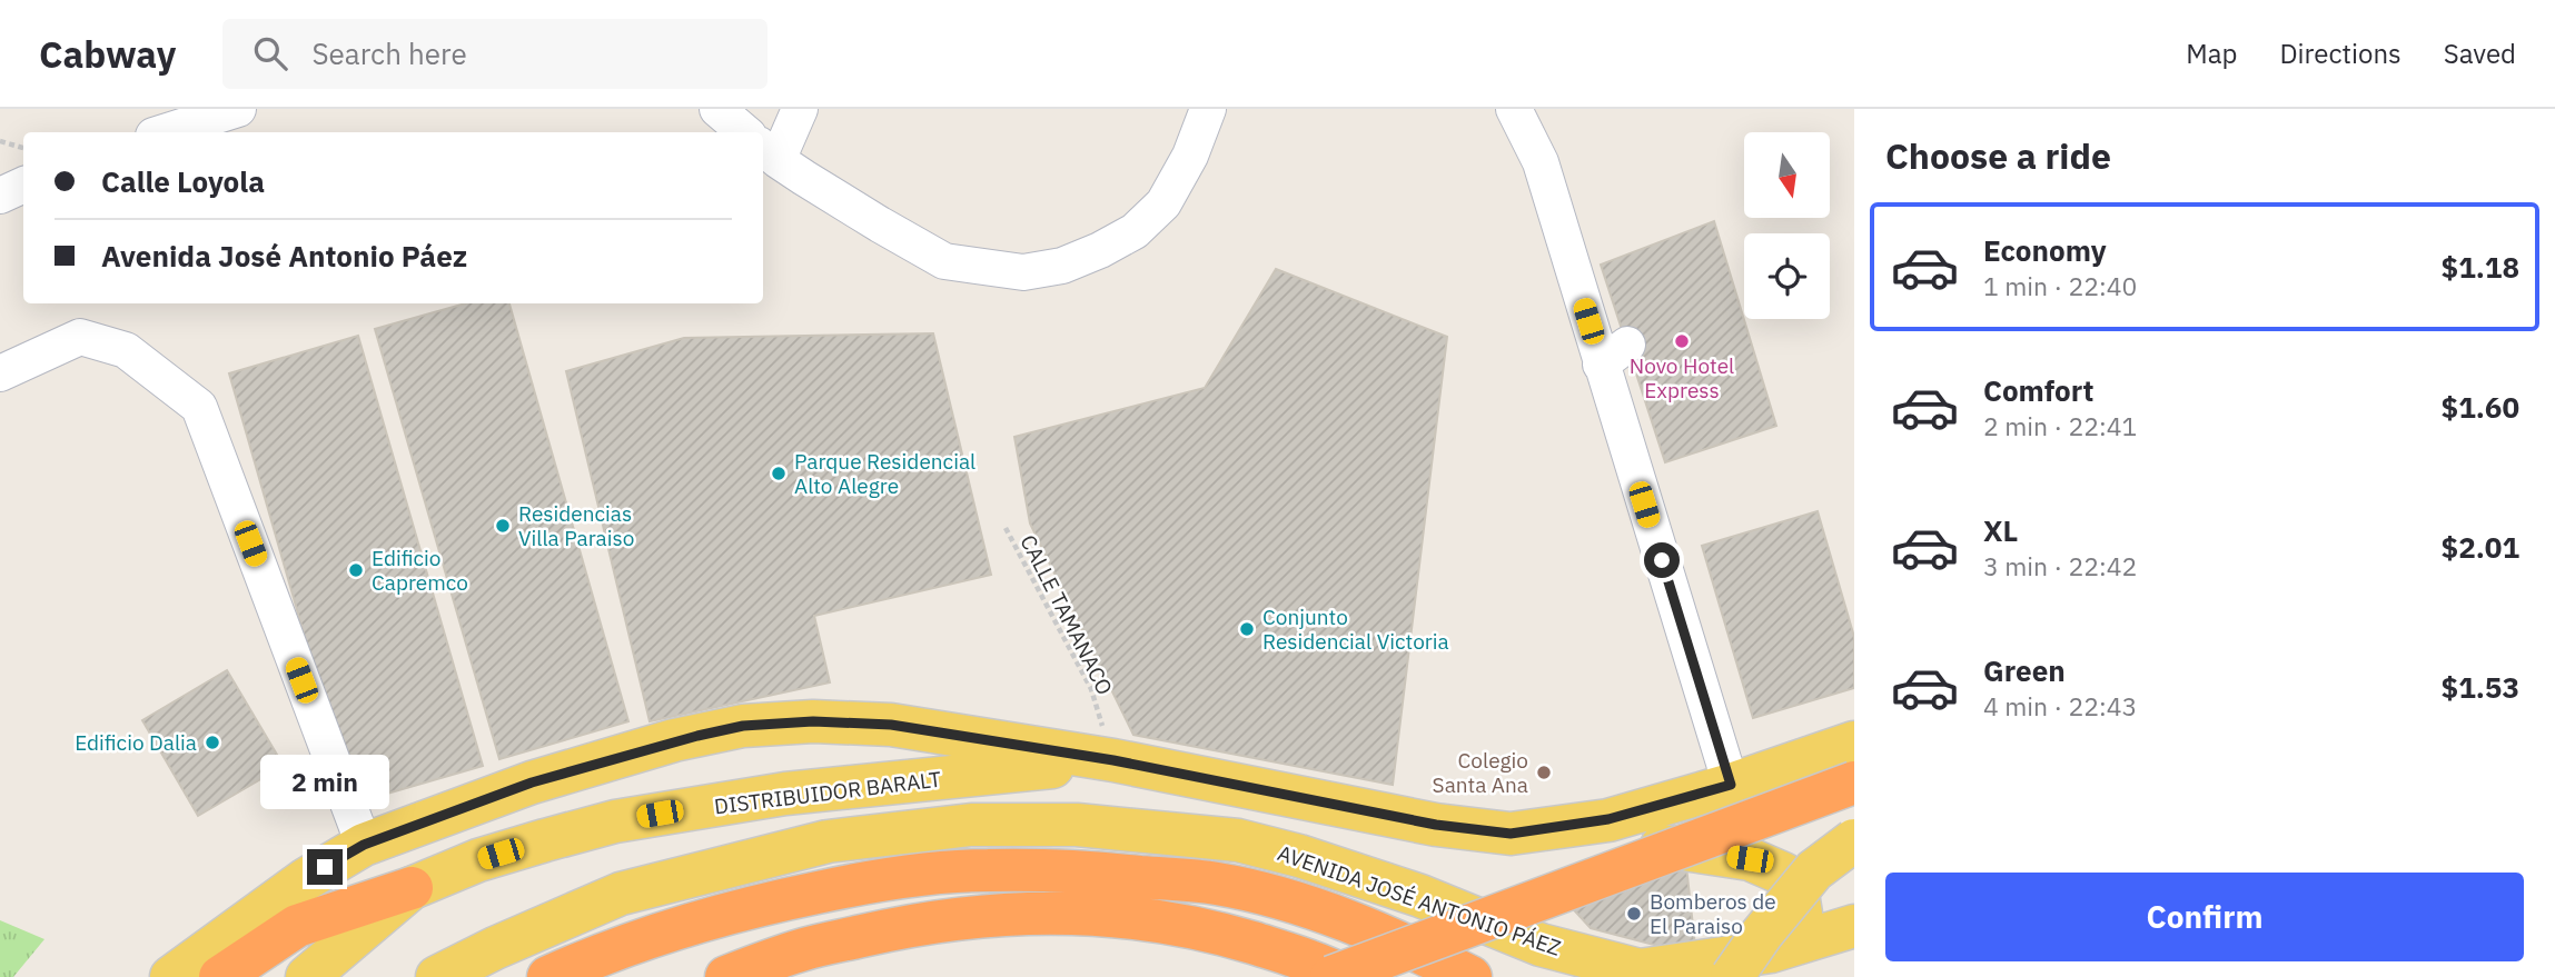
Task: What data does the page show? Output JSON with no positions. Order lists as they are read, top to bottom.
{
  "streets": {
    "main road": ["DISTRIBUIDOR BARALT", "AVENIDA JOSÉ ANTONIO PÁEZ"],
    "path": ["CALLE TAMANACO"]
  },
  "crossings": [
    ["CALLE TAMANACO", "DISTRIBUIDOR BARALT"]
  ],
  "places": [
    "Novo Hotel Express",
    "Parque Residencial Alto Alegre",
    "Residencias Villa Paraiso",
    "Edificio Capremco",
    "Conjunto Residencial Victoria",
    "Edificio Dalia",
    "Colegio Santa Ana",
    "Bomberos de El Paraiso"
  ],
  "north": "bottom",
  "page": {
    "header": "Cabway",
    "search": "Search here",
    "nav": ["Map", "Directions", "Saved"],
    "heading": "Choose a ride",
    "banner": ["Calle Loyola", "Avenida José Antonio Páez"],
    "list": [
      {
        "name": "Economy",
        "note": "1 min · 22:40",
        "value": "$1.18"
      },
      {
        "name": "Comfort",
        "note": "2 min · 22:41",
        "value": "$1.60"
      },
      {
        "name": "XL",
        "note": "3 min · 22:42",
        "value": "$2.01"
      },
      {
        "name": "Green",
        "note": "4 min · 22:43",
        "value": "$1.53"
      }
    ],
    "bubble": "2 min",
    "buttons": "Confirm"
  }
}
